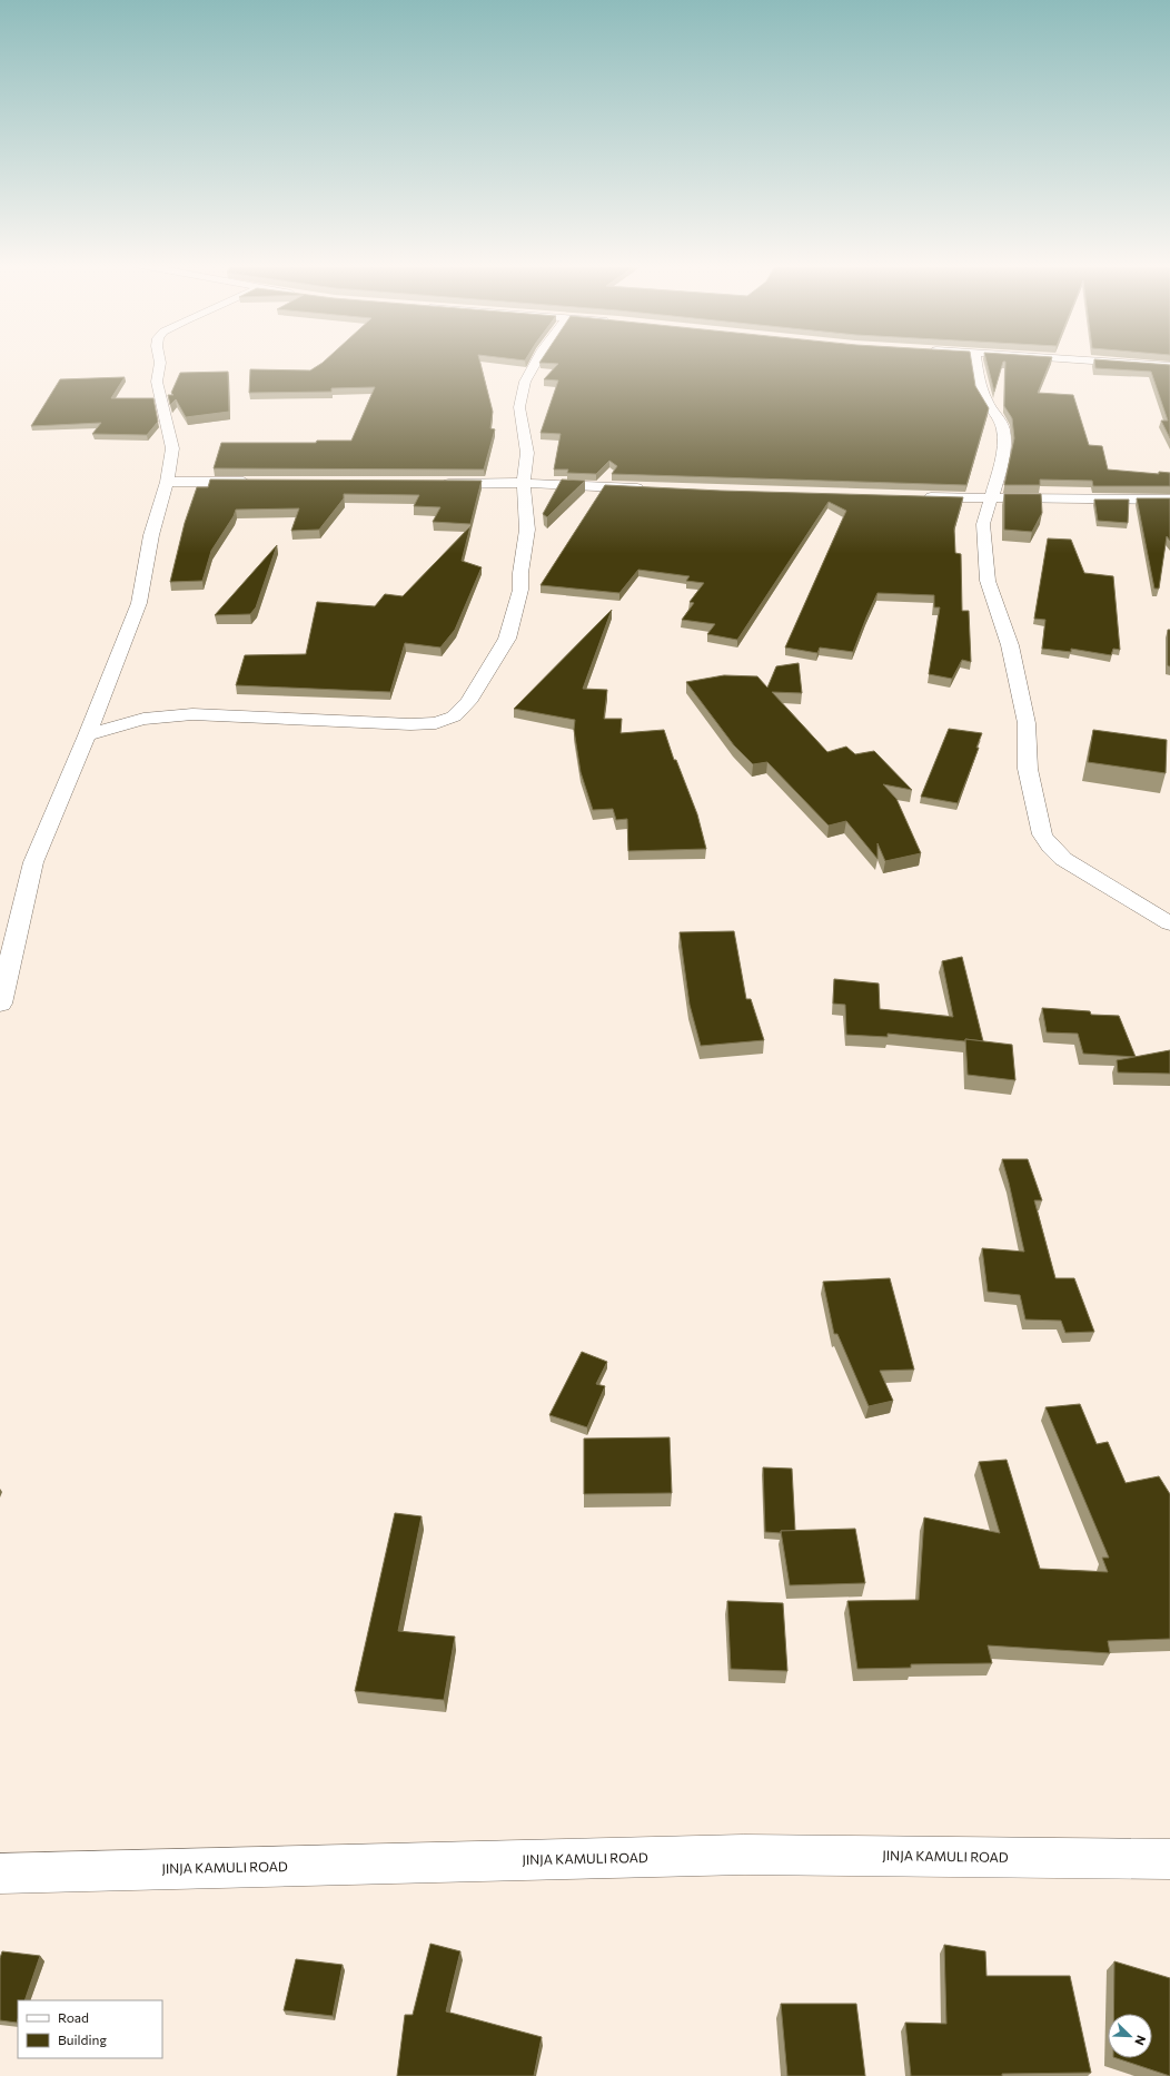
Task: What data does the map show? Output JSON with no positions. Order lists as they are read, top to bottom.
{
  "streets": {
    "street": ["JINJA KAMULI ROAD"]
  },
  "legend": ["Road", "Building"],
  "north": "bottom right"
}
